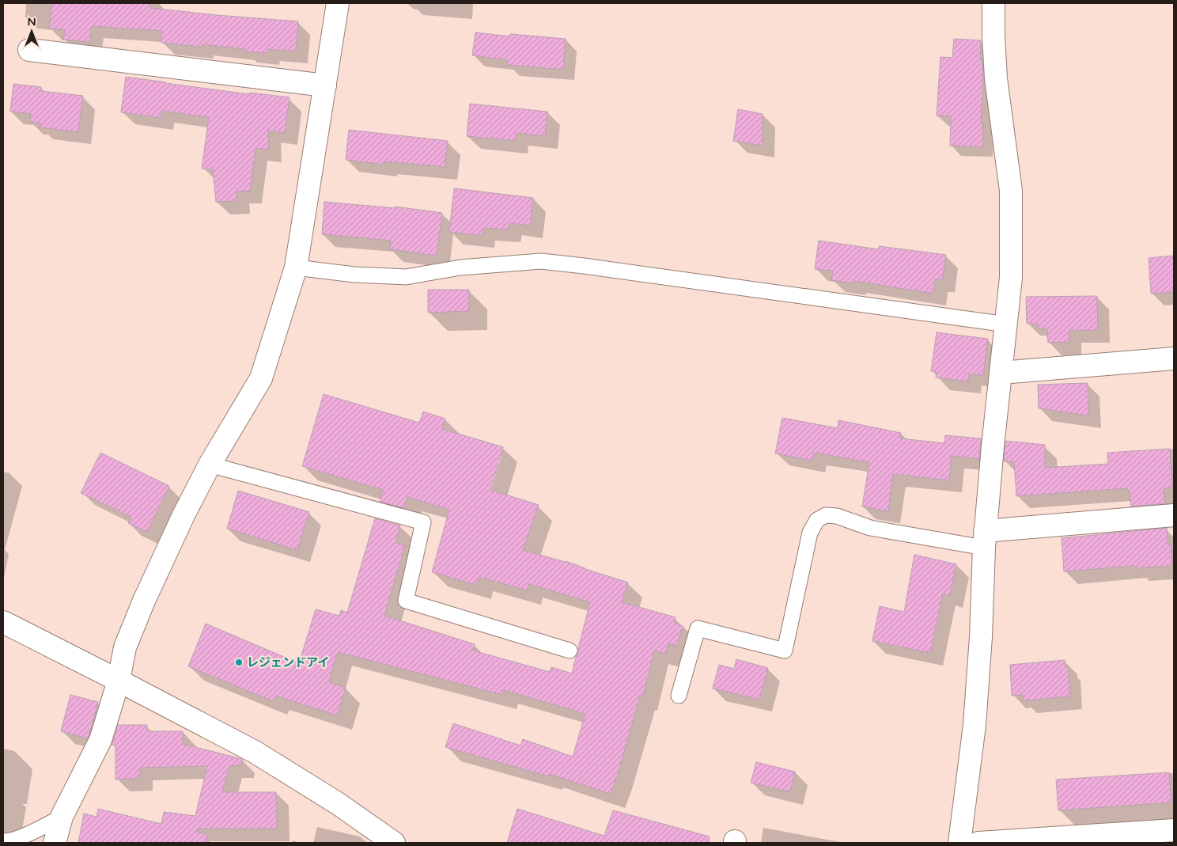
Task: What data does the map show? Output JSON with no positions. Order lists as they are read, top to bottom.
{
  "places": ["レジェンドアイ"],
  "north": "top"
}
